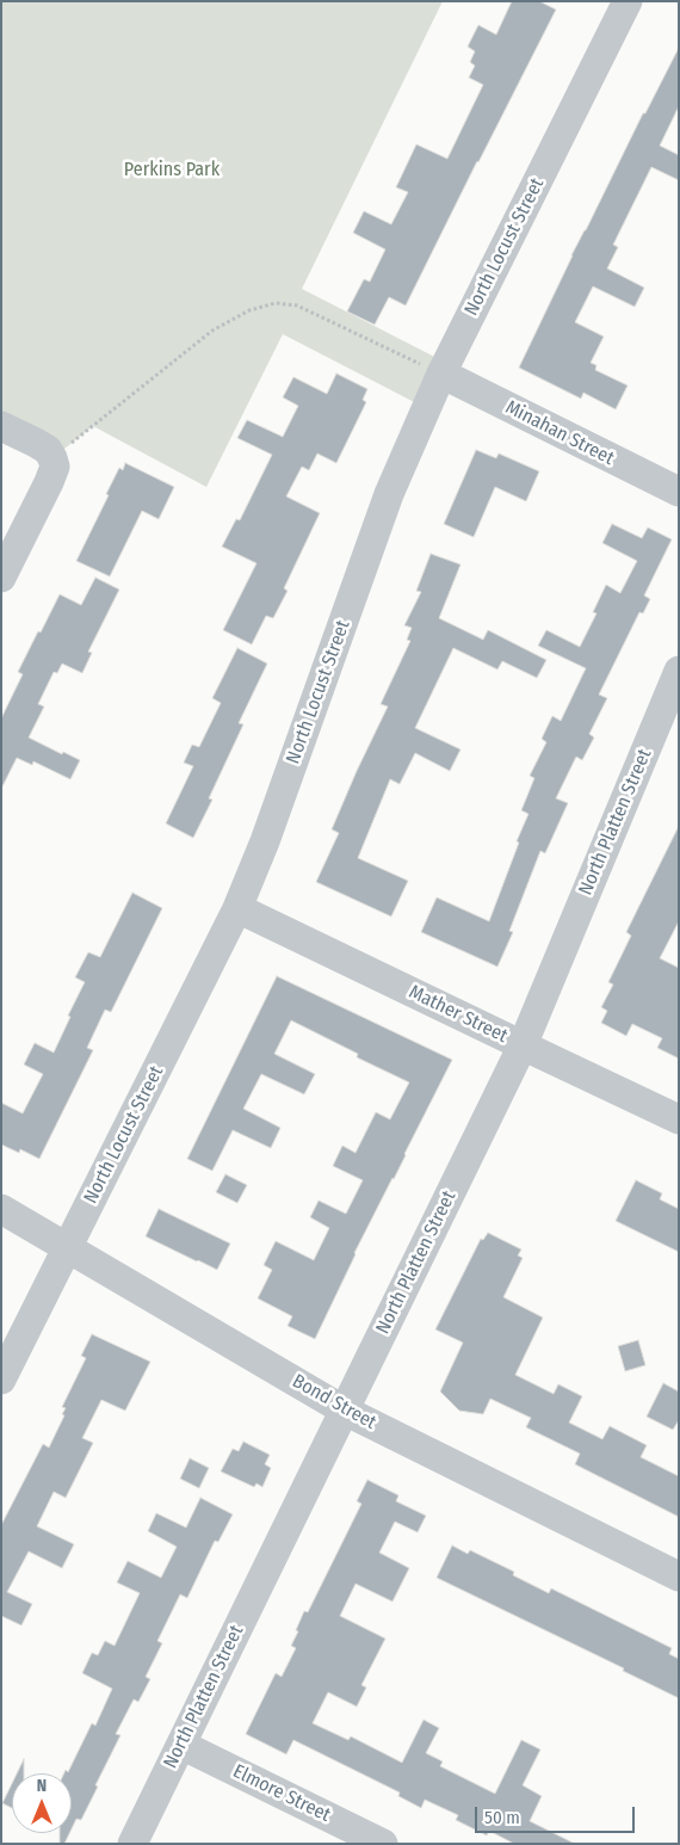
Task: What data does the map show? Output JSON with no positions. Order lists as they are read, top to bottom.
{
  "streets": {
    "street": [
      "North Locust Street",
      "Minahan Street",
      "North Platten Street",
      "Mather Street",
      "Bond Street",
      "Elmore Street"
    ]
  },
  "crossings": [
    ["North Locust Street", "Minahan Street"],
    ["North Locust Street", "Mather Street"],
    ["North Locust Street", "Bond Street"],
    ["North Platten Street", "Mather Street"],
    ["North Platten Street", "Bond Street"],
    ["North Platten Street", "Elmore Street"]
  ],
  "parks": ["Perkins Park"],
  "scale_bar": "50 m",
  "north": "top"
}
